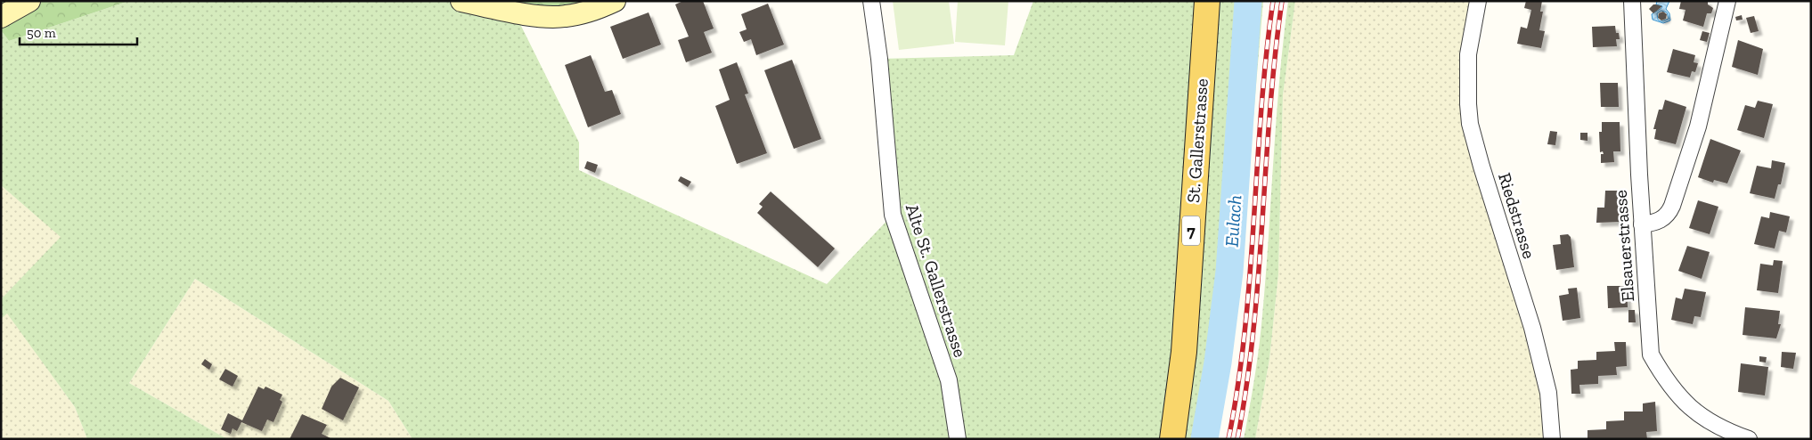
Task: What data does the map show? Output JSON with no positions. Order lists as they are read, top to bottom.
{
  "streets": {
    "main road": ["St. Gallerstrasse", "7"],
    "street": ["Riedstrasse", "Elsauerstrasse", "Alte St. Gallerstrasse"]
  },
  "water": ["Eulach"],
  "scale_bar": "50 m"
}
